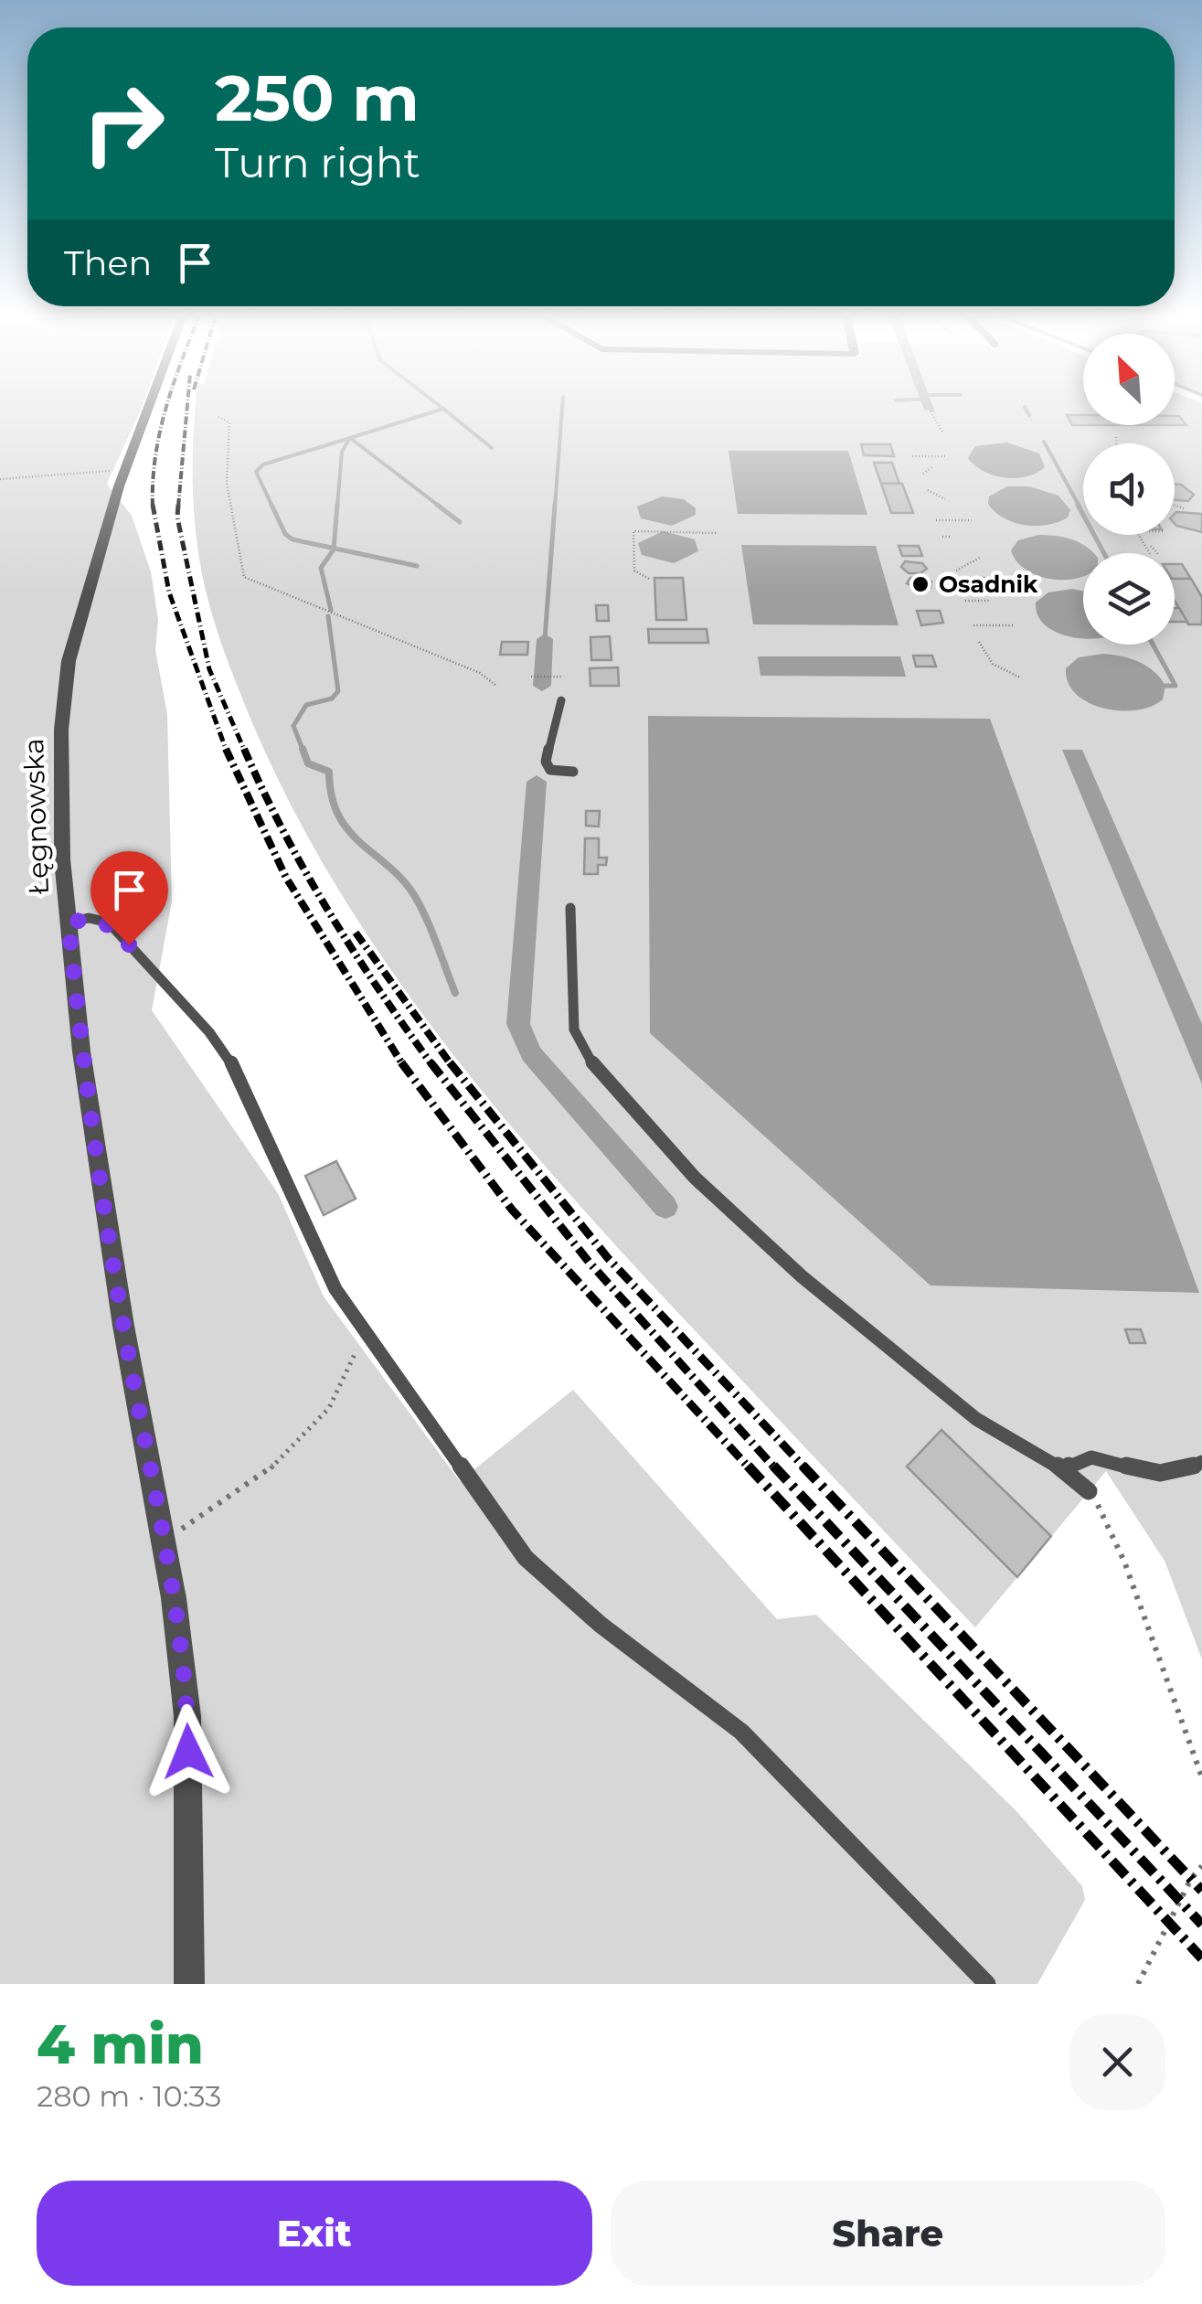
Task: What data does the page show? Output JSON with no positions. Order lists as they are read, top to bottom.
{
  "streets": {
    "street": ["Łęgnowska"]
  },
  "places": ["Osadnik"],
  "north": "top left",
  "page": {
    "turn": ["250 m", "Turn right"],
    "then": "Then",
    "heading": ["4 min", "280 m · 10:33"],
    "buttons": ["Exit", "Share"]
  }
}
